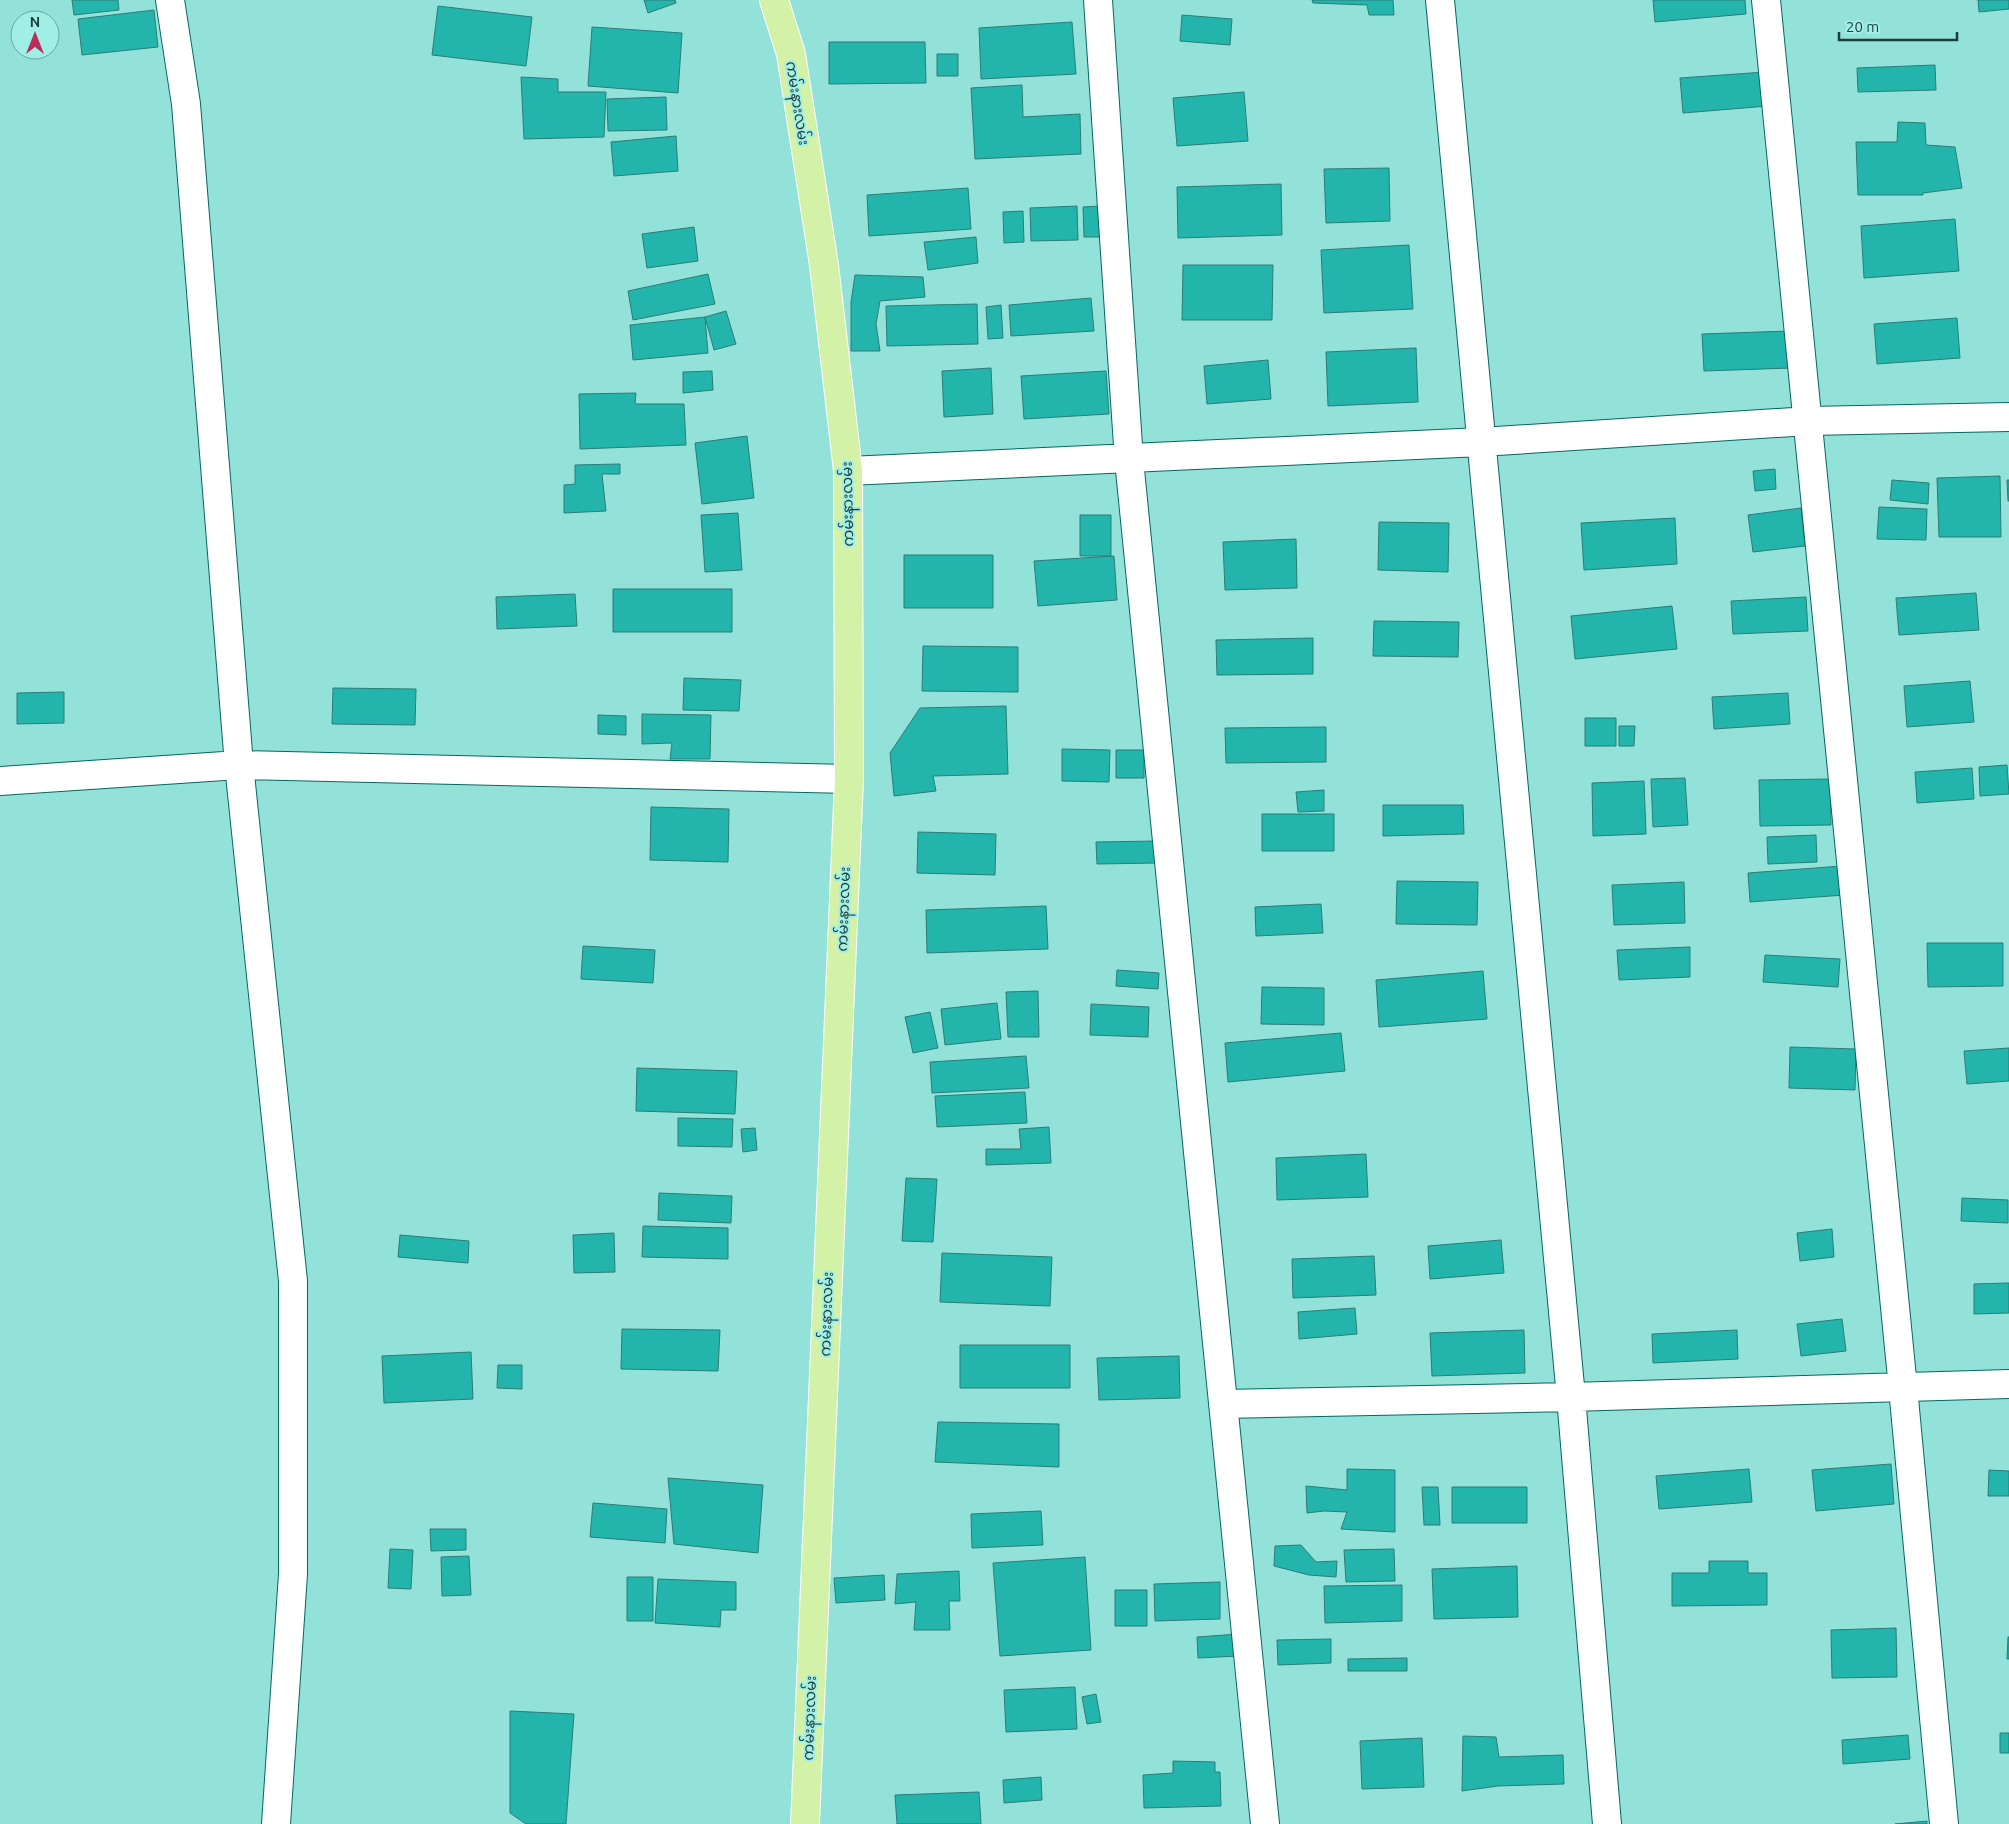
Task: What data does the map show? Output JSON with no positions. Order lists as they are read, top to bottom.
{
  "streets": {
    "main road": ["ကမ်းနားလမ်း"]
  },
  "scale_bar": "20 m",
  "north": "top"
}
